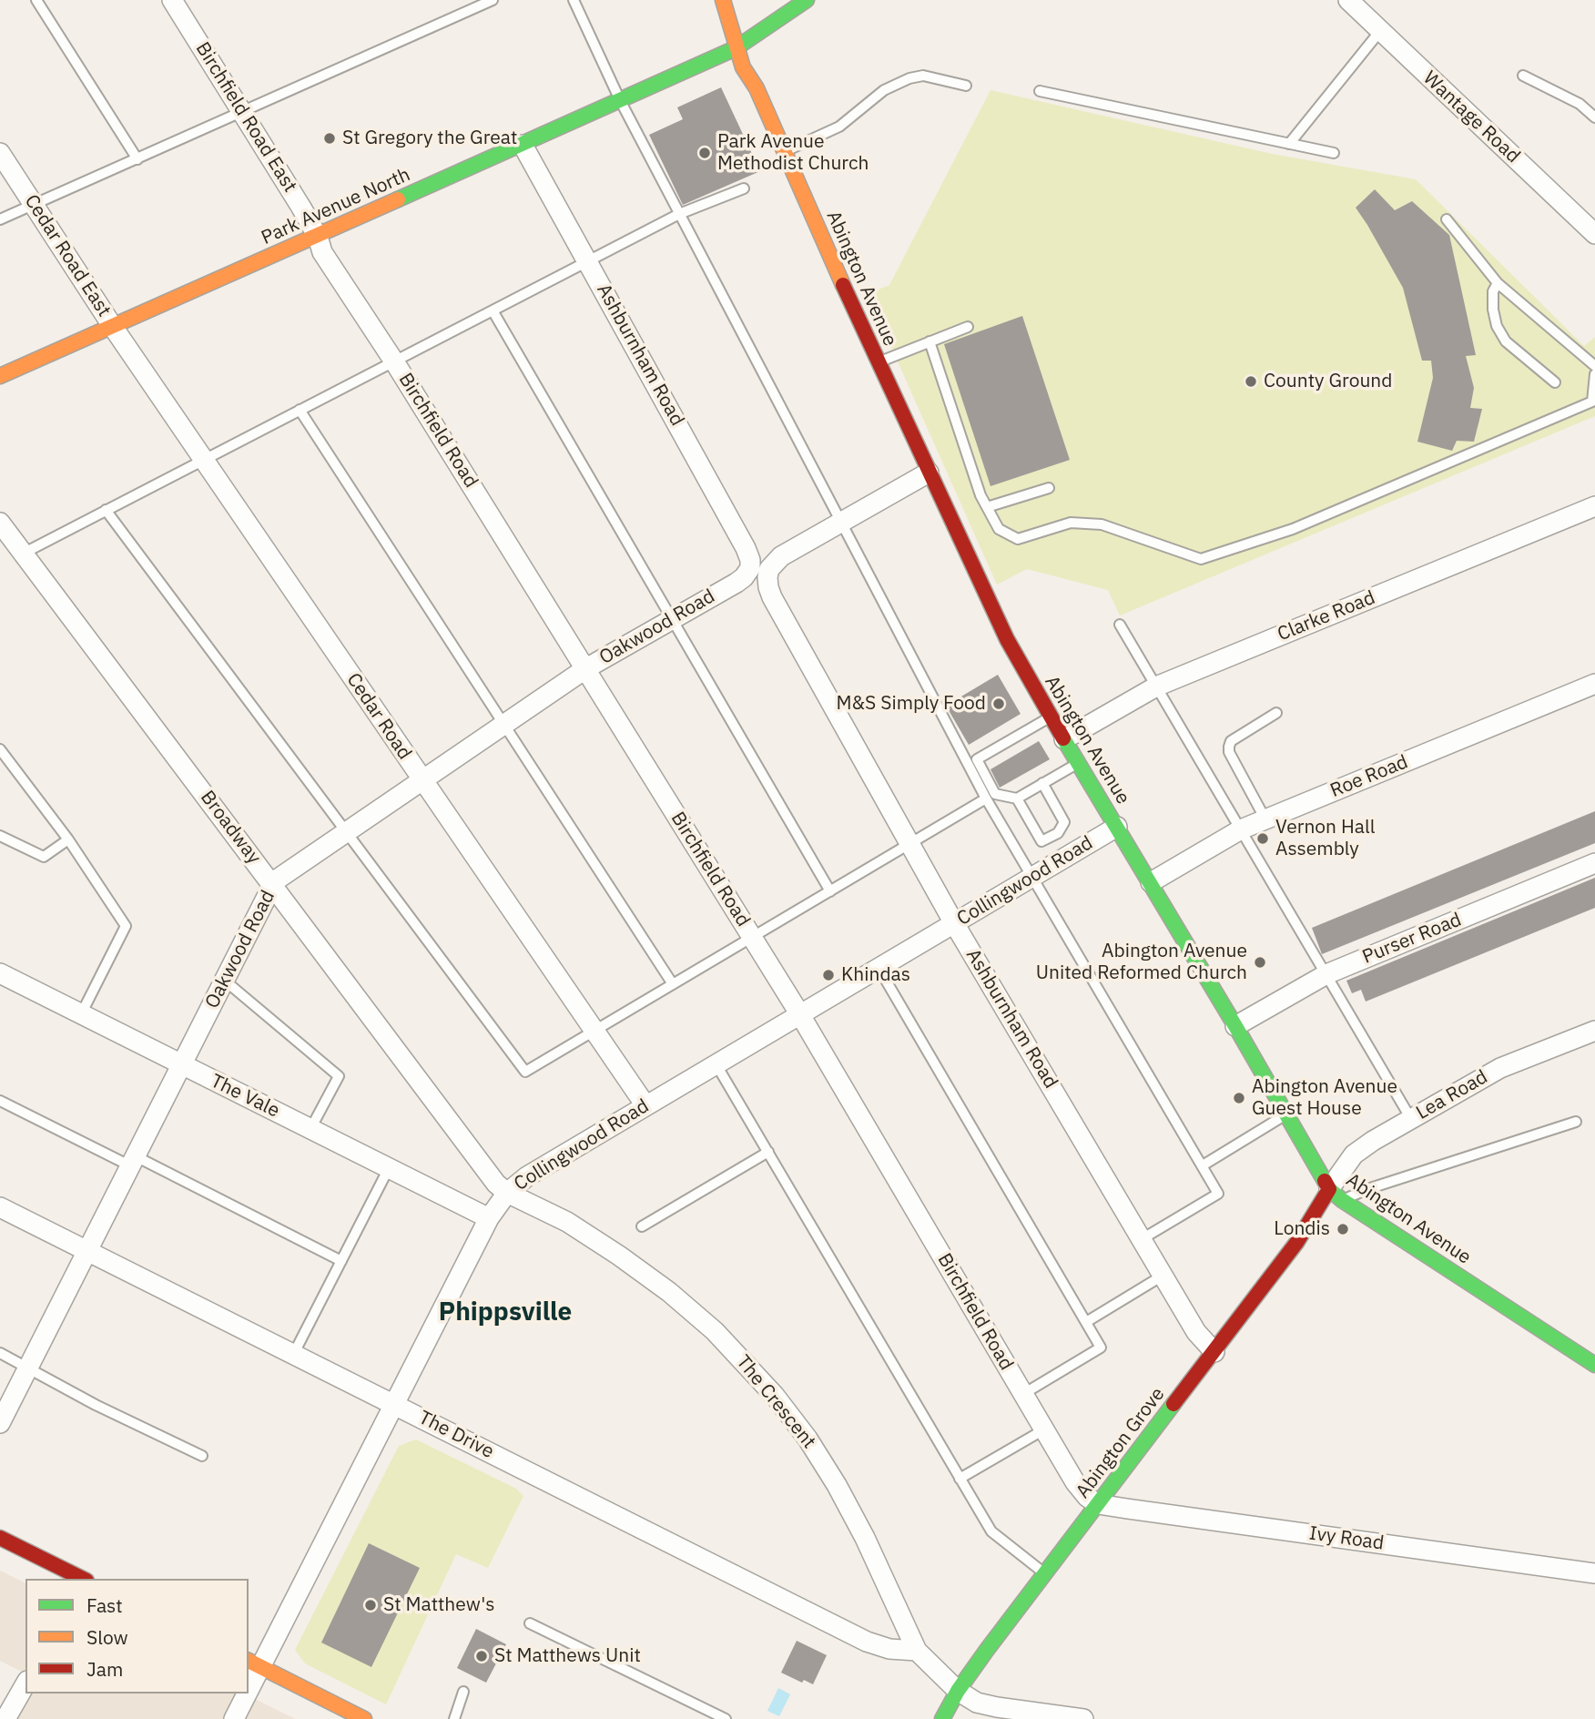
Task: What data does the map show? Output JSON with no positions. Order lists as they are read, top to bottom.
{
  "streets": {
    "main road": ["Park Avenue North", "Abington Avenue", "Abington Grove"],
    "street": [
      "Birchfield Road East",
      "Wantage Road",
      "Cedar Road East",
      "Ashburnham Road",
      "Birchfield Road",
      "Clarke Road",
      "Oakwood Road",
      "Cedar Road",
      "Roe Road",
      "Broadway",
      "Collingwood Road",
      "Purser Road",
      "Lea Road",
      "The Vale",
      "The Crescent",
      "The Drive",
      "Ivy Road"
    ]
  },
  "crossings": [
    ["Birchfield Road East", "Park Avenue North"],
    ["Birchfield Road East", "Birchfield Road"],
    ["Park Avenue North", "Cedar Road East"],
    ["Park Avenue North", "Abington Avenue"],
    ["Park Avenue North", "Ashburnham Road"],
    ["Park Avenue North", "Birchfield Road"],
    ["Park Avenue North", "Cedar Road"],
    ["Cedar Road East", "Cedar Road"],
    ["Abington Avenue", "Clarke Road"],
    ["Abington Avenue", "Oakwood Road"],
    ["Abington Avenue", "Roe Road"],
    ["Abington Avenue", "Collingwood Road"],
    ["Abington Avenue", "Purser Road"],
    ["Abington Avenue", "Lea Road"],
    ["Abington Avenue", "Abington Grove"],
    ["Ashburnham Road", "Oakwood Road"],
    ["Ashburnham Road", "Collingwood Road"],
    ["Ashburnham Road", "Abington Grove"],
    ["Birchfield Road", "Oakwood Road"],
    ["Birchfield Road", "Collingwood Road"],
    ["Birchfield Road", "Abington Grove"],
    ["Birchfield Road", "Ivy Road"],
    ["Oakwood Road", "Cedar Road"],
    ["Oakwood Road", "Broadway"],
    ["Oakwood Road", "The Vale"],
    ["Oakwood Road", "The Drive"],
    ["Cedar Road", "Collingwood Road"],
    ["Broadway", "Collingwood Road"],
    ["Broadway", "The Crescent"],
    ["Collingwood Road", "The Vale"],
    ["Collingwood Road", "The Crescent"],
    ["Collingwood Road", "The Drive"],
    ["Lea Road", "Abington Grove"],
    ["The Crescent", "The Drive"],
    ["The Crescent", "Abington Grove"],
    ["Abington Grove", "Ivy Road"]
  ],
  "districts": ["Phippsville"],
  "places": [
    "St Gregory the Great",
    "Park Avenue Methodist Church",
    "County Ground",
    "M&S Simply Food",
    "Vernon Hall Assembly",
    "Abington Avenue United Reformed Church",
    "Khindas",
    "Abington Avenue Guest House",
    "Londis",
    "St Matthew's",
    "St Matthews Unit"
  ],
  "legend": ["Fast", "Slow", "Jam"]
}
